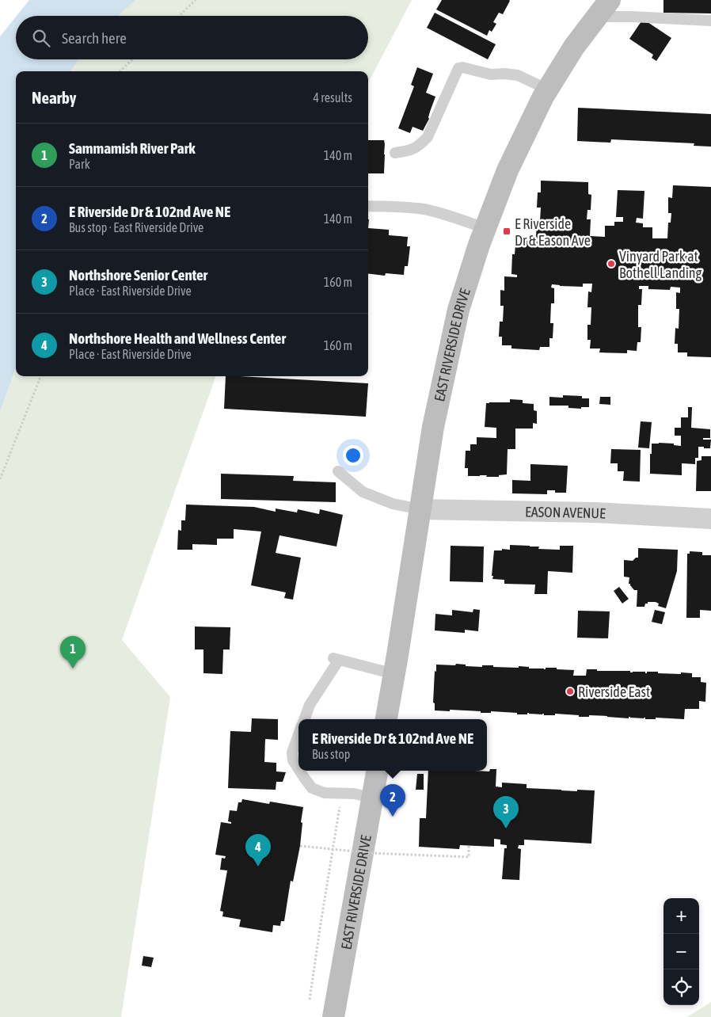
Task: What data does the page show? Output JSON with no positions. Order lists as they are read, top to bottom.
{
  "streets": {
    "main road": ["EAST RIVERSIDE DRIVE"],
    "street": ["EASON AVENUE"]
  },
  "crossings": [
    ["EAST RIVERSIDE DRIVE", "EASON AVENUE"]
  ],
  "places": {
    "transit": ["E Riverside Dr & Eason Ave"],
    "other": ["Vinyard Park at Bothell Landing", "Riverside East"]
  },
  "page": {
    "search": "Search here",
    "heading": ["Nearby", "4 results"],
    "list": [
      {
        "mark": "1",
        "name": "Sammamish River Park",
        "note": "Park",
        "value": "140 m"
      },
      {
        "mark": "2",
        "name": "E Riverside Dr & 102nd Ave NE",
        "note": "Bus stop · East Riverside Drive",
        "value": "140 m"
      },
      {
        "mark": "3",
        "name": "Northshore Senior Center",
        "note": "Place · East Riverside Drive",
        "value": "160 m"
      },
      {
        "mark": "4",
        "name": "Northshore Health and Wellness Center",
        "note": "Place · East Riverside Drive",
        "value": "160 m"
      }
    ],
    "pins": [
      "1",
      "2",
      "3",
      "4"
    ],
    "popup": ["E Riverside Dr & 102nd Ave NE", "Bus stop"],
    "map_buttons": ["+", "−"]
  }
}
